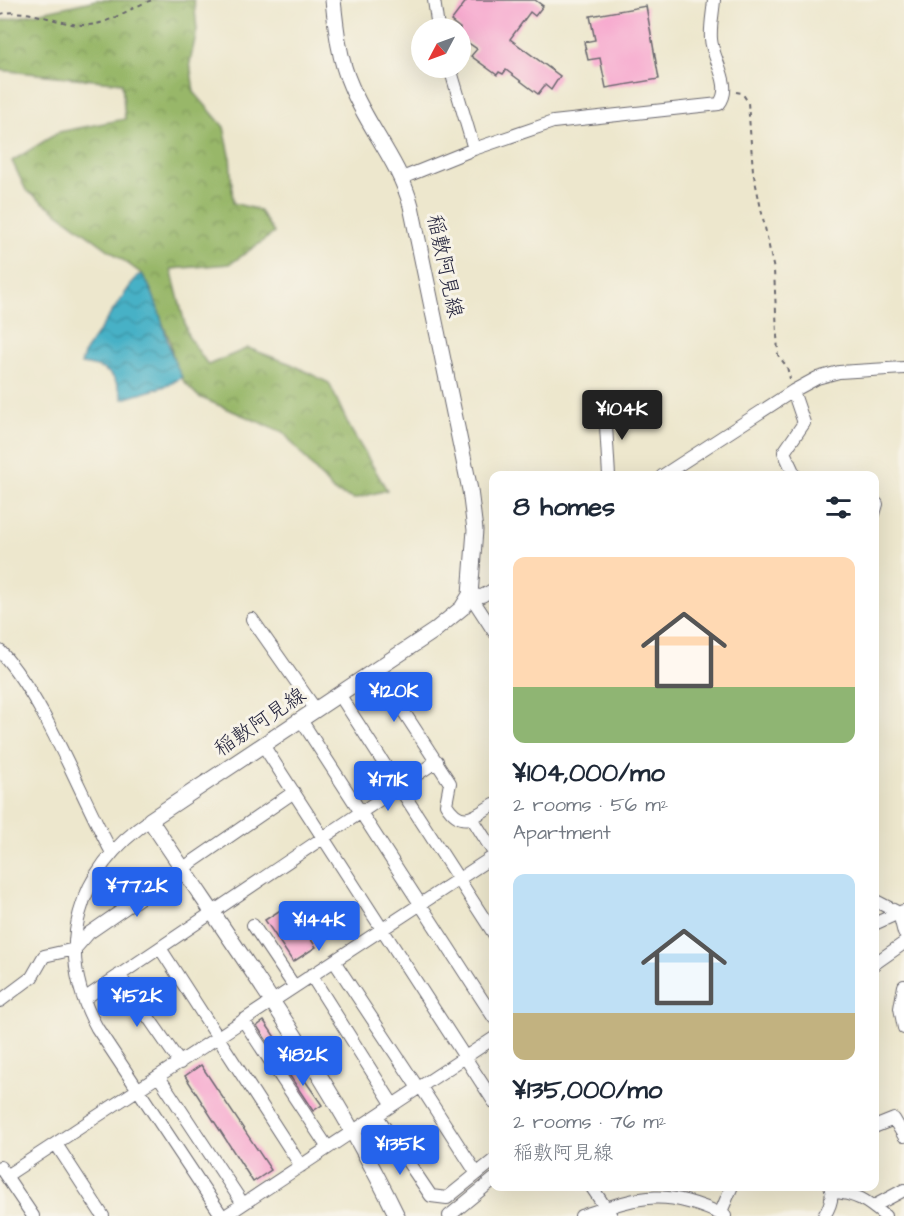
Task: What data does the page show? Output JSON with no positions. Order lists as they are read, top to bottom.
{
  "streets": {
    "main road": ["稲敷阿見線"]
  },
  "north": "bottom left",
  "page": {
    "price": [
      "¥104K",
      "¥120K",
      "¥171K",
      "¥77.2K",
      "¥144K",
      "¥152K",
      "¥182K",
      "¥135K"
    ],
    "heading": "8 homes",
    "list": [
      {
        "name": "¥104,000/mo",
        "note": "2 rooms · 56 m² · Apartment"
      },
      {
        "name": "¥135,000/mo",
        "note": "2 rooms · 76 m² · 稲敷阿見線"
      }
    ]
  }
}
